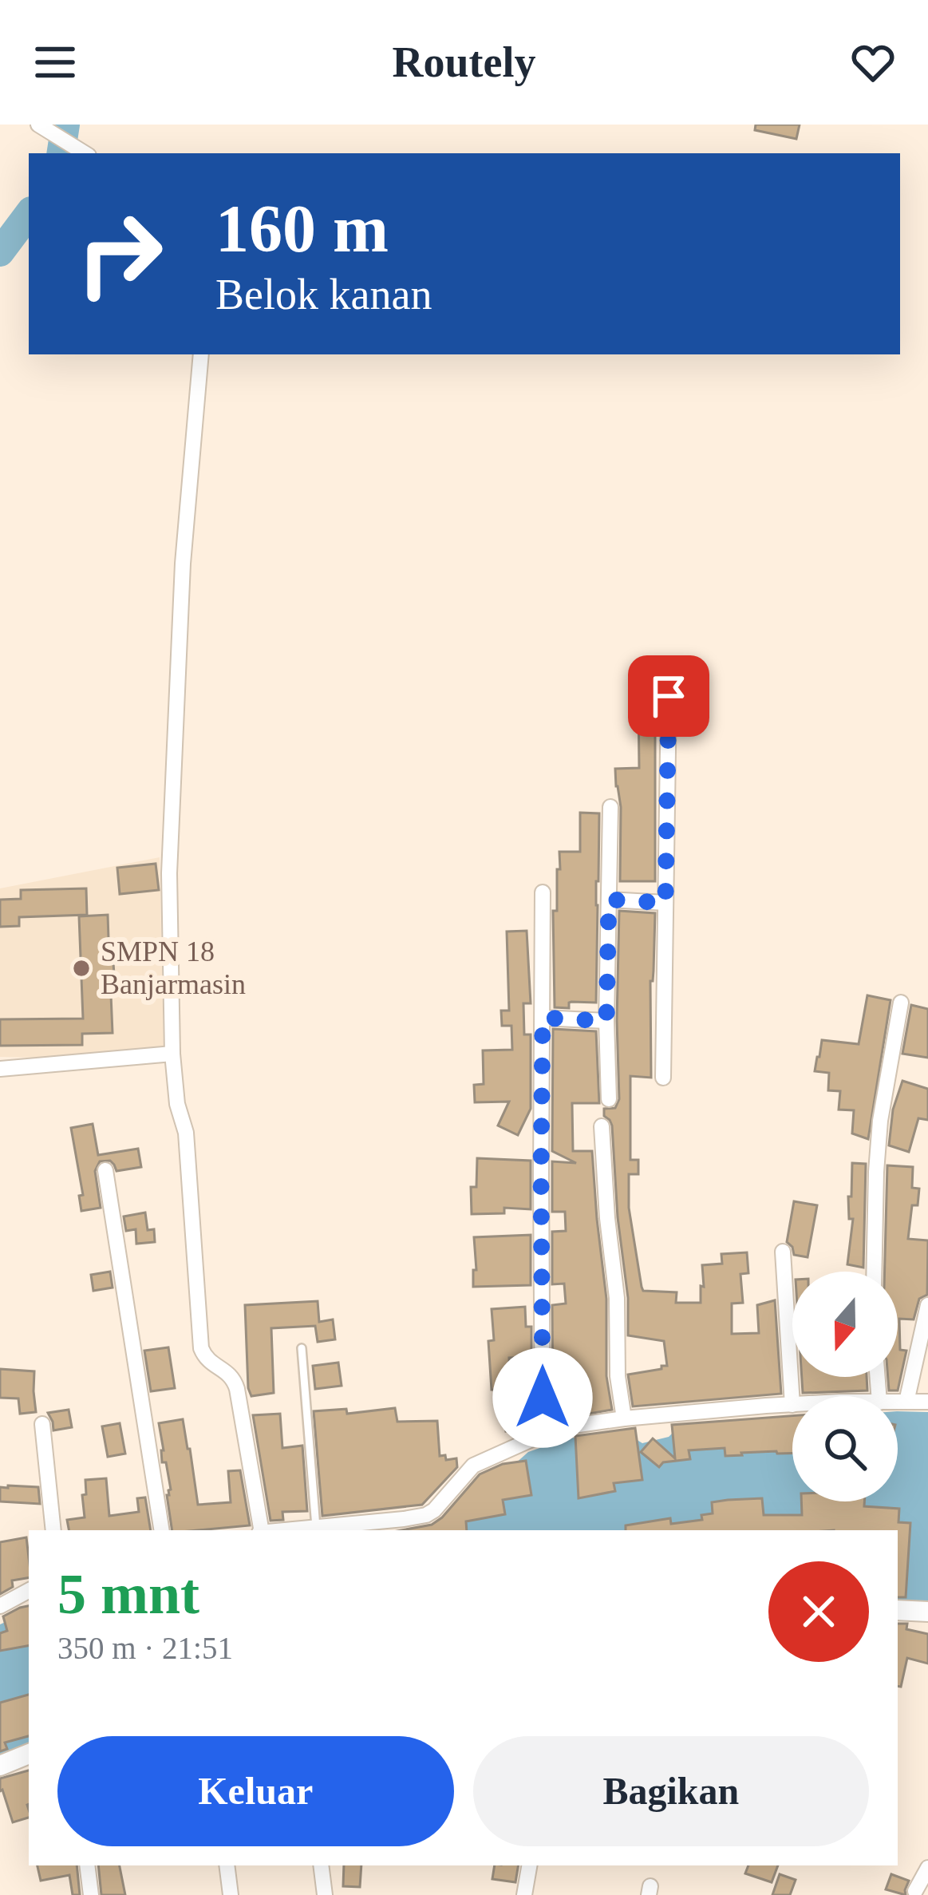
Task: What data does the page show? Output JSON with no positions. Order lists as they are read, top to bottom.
{
  "places": ["SMPN 18 Banjarmasin"],
  "north": "bottom",
  "page": {
    "header": "Routely",
    "turn": ["160 m", "Belok kanan"],
    "heading": ["5 mnt", "350 m · 21:51"],
    "buttons": ["Keluar", "Bagikan"]
  }
}
